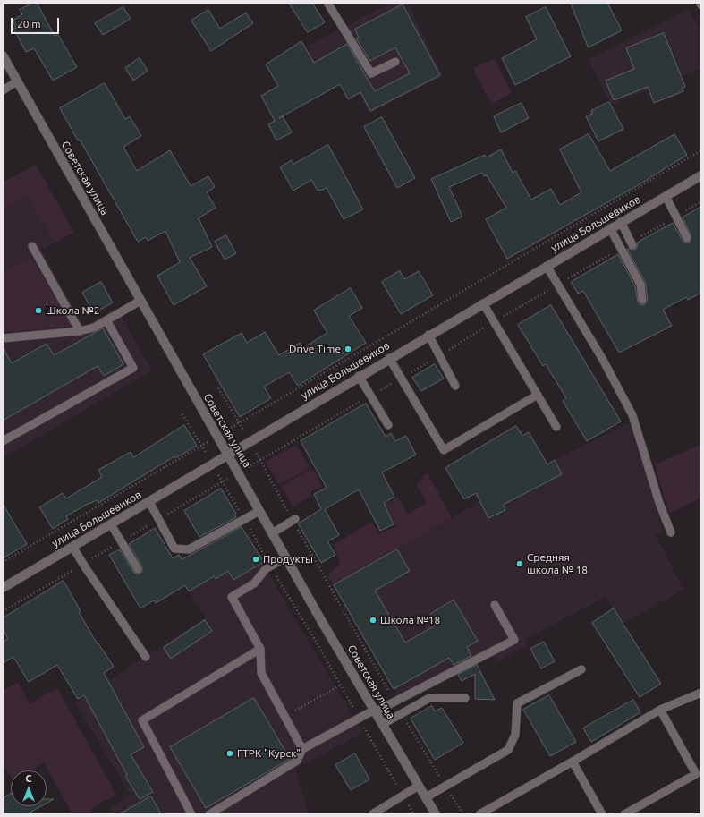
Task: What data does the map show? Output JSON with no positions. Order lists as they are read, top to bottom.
{
  "streets": {
    "street": ["Советская улица", "улица Большевиков"]
  },
  "crossings": [
    ["Советская улица", "улица Большевиков"]
  ],
  "places": [
    "Школа №2",
    "Drive Time",
    "Продукты",
    "Средняя школа № 18",
    "Школа №18",
    "ГТРК \"Курск\""
  ],
  "scale_bar": "20 m",
  "north": "top"
}
